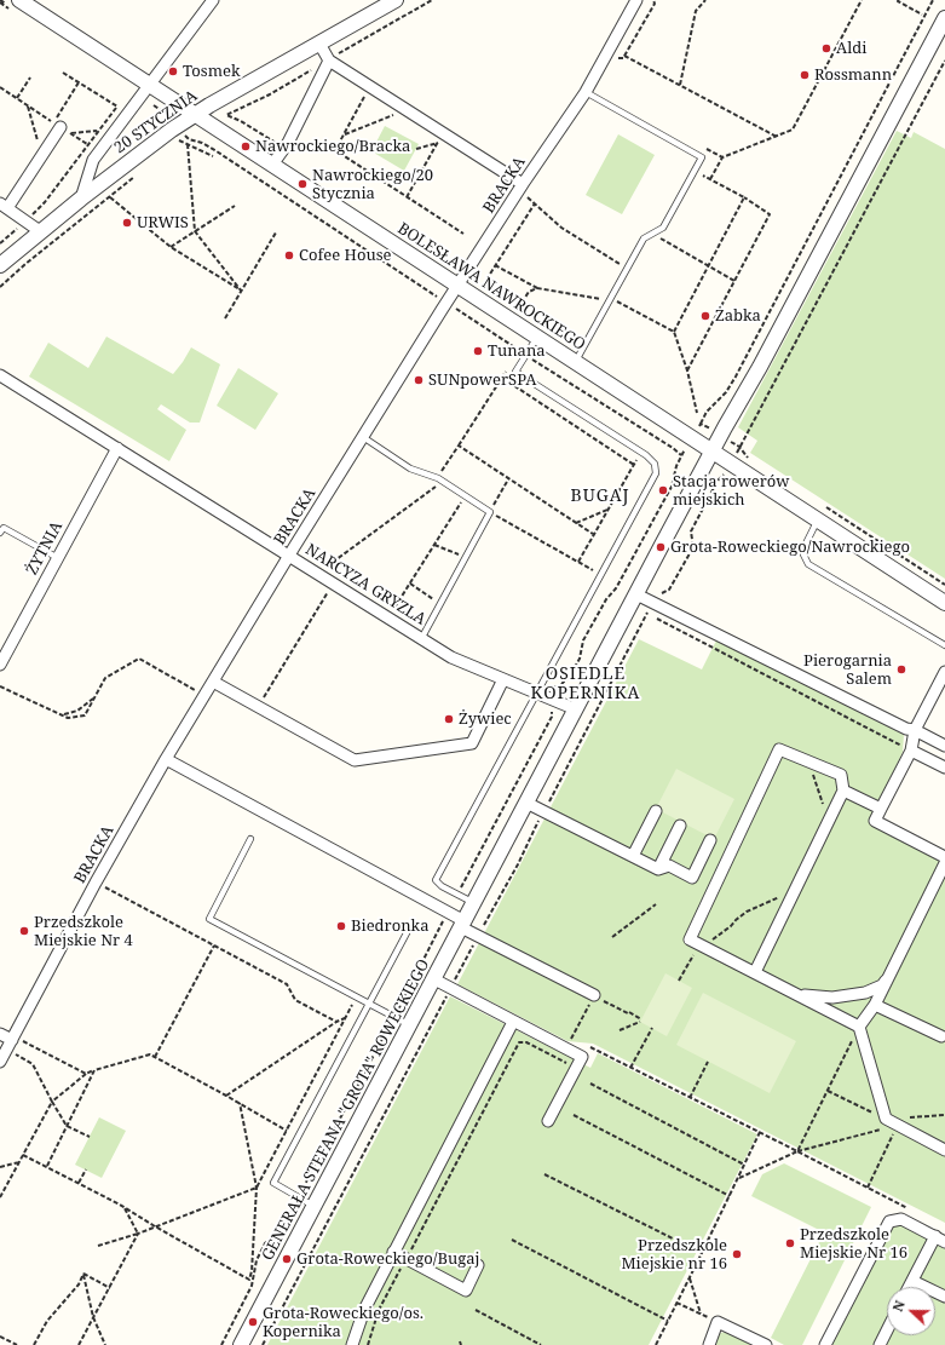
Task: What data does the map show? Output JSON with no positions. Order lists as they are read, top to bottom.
{
  "streets": {
    "street": [
      "20 STYCZNIA",
      "BRACKA",
      "BOLESŁAWA NAWROCKIEGO",
      "ŻYTNIA",
      "NARCYZA GRYZLA",
      "GENERAŁA STEFANA \"GROTA\" ROWECKIEGO"
    ]
  },
  "crossings": [
    ["20 STYCZNIA", "BOLESŁAWA NAWROCKIEGO"],
    ["BRACKA", "BOLESŁAWA NAWROCKIEGO"],
    ["BRACKA", "NARCYZA GRYZLA"],
    ["BOLESŁAWA NAWROCKIEGO", "GENERAŁA STEFANA \"GROTA\" ROWECKIEGO"],
    ["ŻYTNIA", "NARCYZA GRYZLA"],
    ["NARCYZA GRYZLA", "GENERAŁA STEFANA \"GROTA\" ROWECKIEGO"]
  ],
  "districts": ["BUGAJ", "OSIEDLE KOPERNIKA"],
  "places": [
    "Aldi",
    "Tosmek",
    "Rossmann",
    "Nawrockiego/Bracka",
    "Nawrockiego/20 Stycznia",
    "URWIS",
    "Cofee House",
    "Żabka",
    "Tunana",
    "SUNpowerSPA",
    "Stacja rowerów miejskich",
    "Grota-Roweckiego/Nawrockiego",
    "Pierogarnia Salem",
    "Żywiec",
    "Biedronka",
    "Przedszkole Miejskie Nr 4",
    "Przedszkole Miejskie Nr 16",
    "Przedszkole Miejskie nr 16",
    "Grota-Roweckiego/Bugaj",
    "Grota-Roweckiego/os. Kopernika"
  ],
  "north": "left"
}
